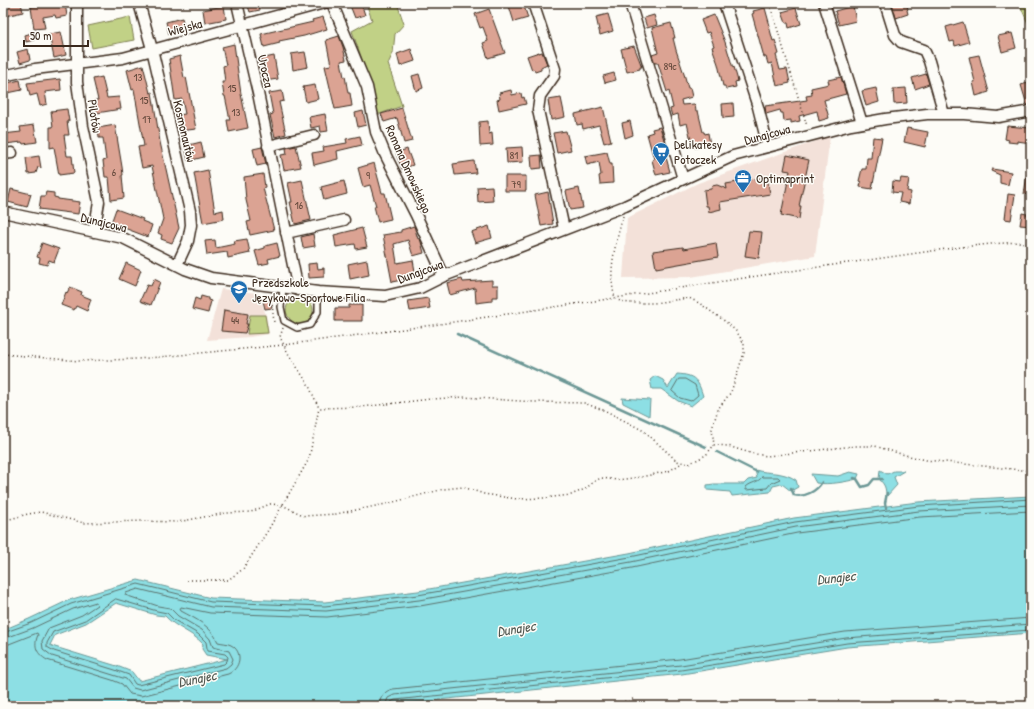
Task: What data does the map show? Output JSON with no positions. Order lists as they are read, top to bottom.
{
  "streets": {
    "street": [
      "Wiejska",
      "Urocza",
      "Pilotów",
      "Kosmonautów",
      "Dunajcowa",
      "Romana Dmowskiego"
    ]
  },
  "crossings": [
    ["Wiejska", "Urocza"],
    ["Wiejska", "Pilotów"],
    ["Wiejska", "Kosmonautów"],
    ["Urocza", "Dunajcowa"],
    ["Pilotów", "Dunajcowa"],
    ["Kosmonautów", "Dunajcowa"],
    ["Dunajcowa", "Romana Dmowskiego"]
  ],
  "water": ["Dunajec"],
  "places": {
    "supermarket": ["Delikatesy Potoczek"],
    "office": ["Optimaprint"],
    "school or university": ["Przedszkole Językowo-Sportowe Filia"]
  },
  "house_numbers": [
    "89c",
    "13",
    "15",
    "15",
    "13",
    "17",
    "81",
    "6",
    "9",
    "79",
    "16",
    "44"
  ],
  "scale_bar": "50 m"
}
